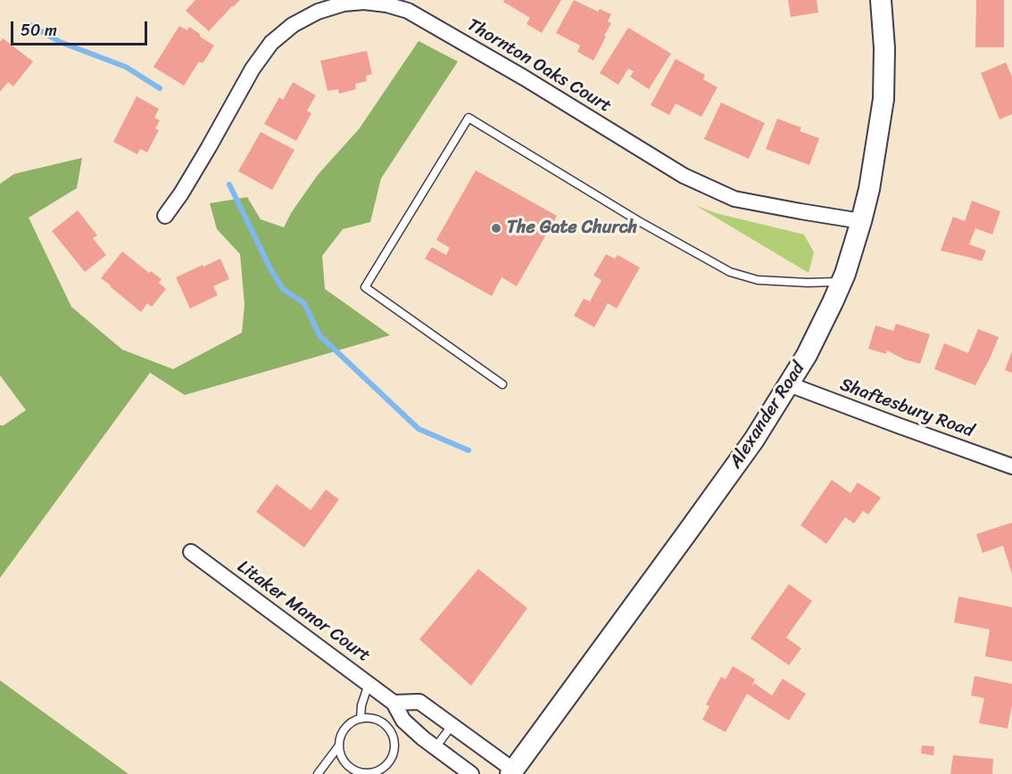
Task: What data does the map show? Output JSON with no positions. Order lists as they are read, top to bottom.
{
  "streets": {
    "street": [
      "Thornton Oaks Court",
      "Shaftesbury Road",
      "Alexander Road",
      "Litaker Manor Court"
    ]
  },
  "crossings": [
    ["Thornton Oaks Court", "Alexander Road"],
    ["Shaftesbury Road", "Alexander Road"]
  ],
  "places": ["The Gate Church"],
  "scale_bar": "50 m"
}
